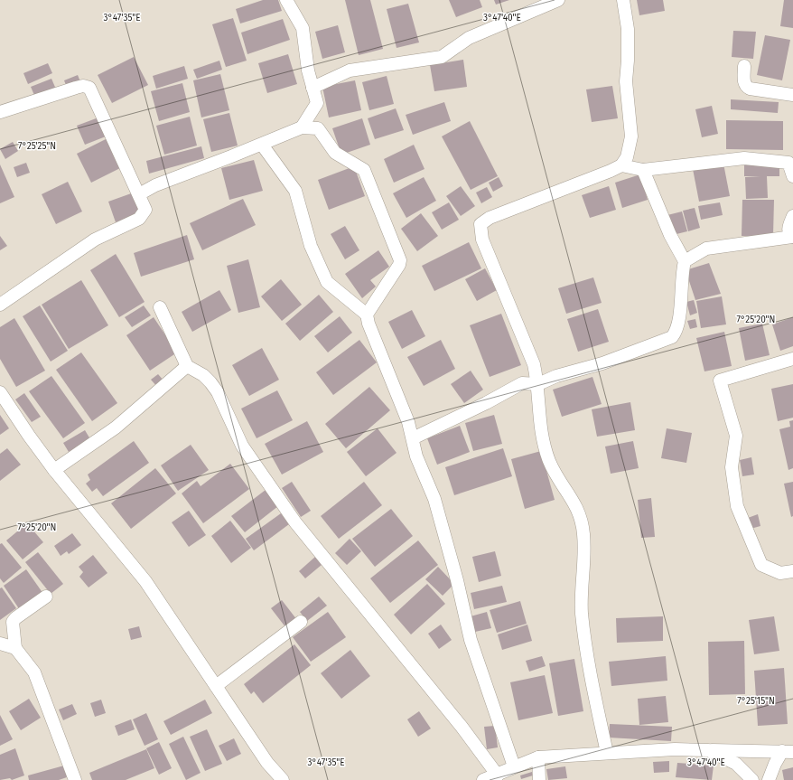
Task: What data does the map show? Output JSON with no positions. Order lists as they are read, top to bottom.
{
  "coordinates": [
    "3°47'35\"E",
    "3°47'40\"E",
    "7°25'25\"N",
    "7°25'20\"N",
    "7°25'15\"N"
  ]
}
